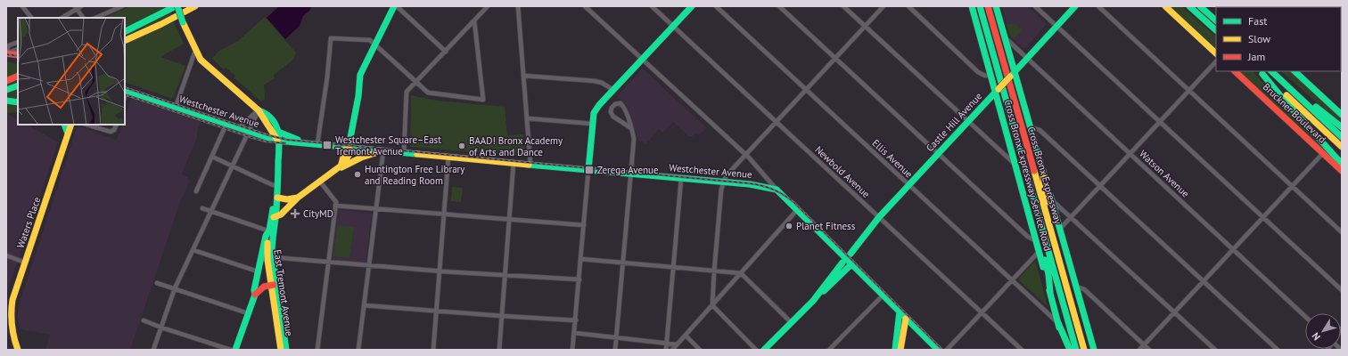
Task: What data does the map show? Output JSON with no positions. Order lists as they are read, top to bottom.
{
  "streets": {
    "main road": [
      "Westchester Avenue",
      "Bruckner Boulevard",
      "Castle Hill Avenue",
      "Cross Bronx Expressway Service Road",
      "Cross Bronx Expressway",
      "Waters Place",
      "East Tremont Avenue"
    ],
    "street": ["Ellis Avenue", "Newbold Avenue", "Watson Avenue"]
  },
  "crossings": [
    ["Westchester Avenue", "East Tremont Avenue"],
    ["Castle Hill Avenue", "Ellis Avenue"],
    ["Castle Hill Avenue", "Newbold Avenue"],
    ["Castle Hill Avenue", "Watson Avenue"],
    ["Castle Hill Avenue", "Cross Bronx Expressway Service Road"],
    ["Ellis Avenue", "Cross Bronx Expressway Service Road"],
    ["Watson Avenue", "Cross Bronx Expressway Service Road"]
  ],
  "places": {
    "transit": ["Westchester Square–East Tremont Avenue", "Zerega Avenue"],
    "other": ["BAAD! Bronx Academy of Arts and Dance", "Huntington Free Library and Reading Room", "Planet Fitness"],
    "health": ["CityMD"]
  },
  "legend": ["Fast", "Slow", "Jam"],
  "north": "bottom left"
}
